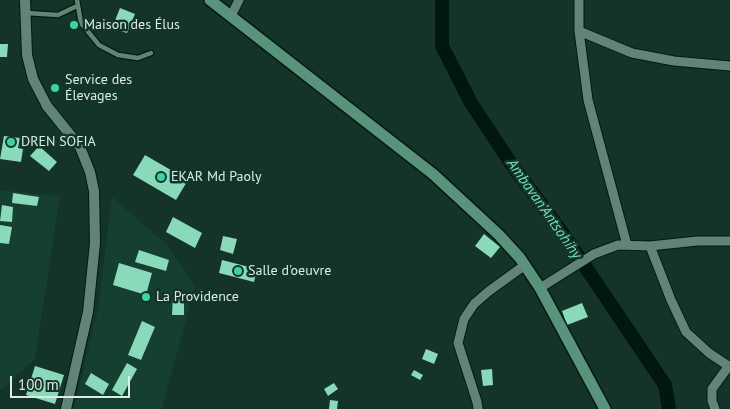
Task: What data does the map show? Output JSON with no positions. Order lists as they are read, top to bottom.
{
  "water": ["Ambavan'Antsohihy"],
  "places": [
    "Maison des Élus",
    "Service des Élevages",
    "DREN SOFIA",
    "EKAR Md Paoly",
    "Salle d'oeuvre",
    "La Providence"
  ],
  "scale_bar": "100 m"
}
